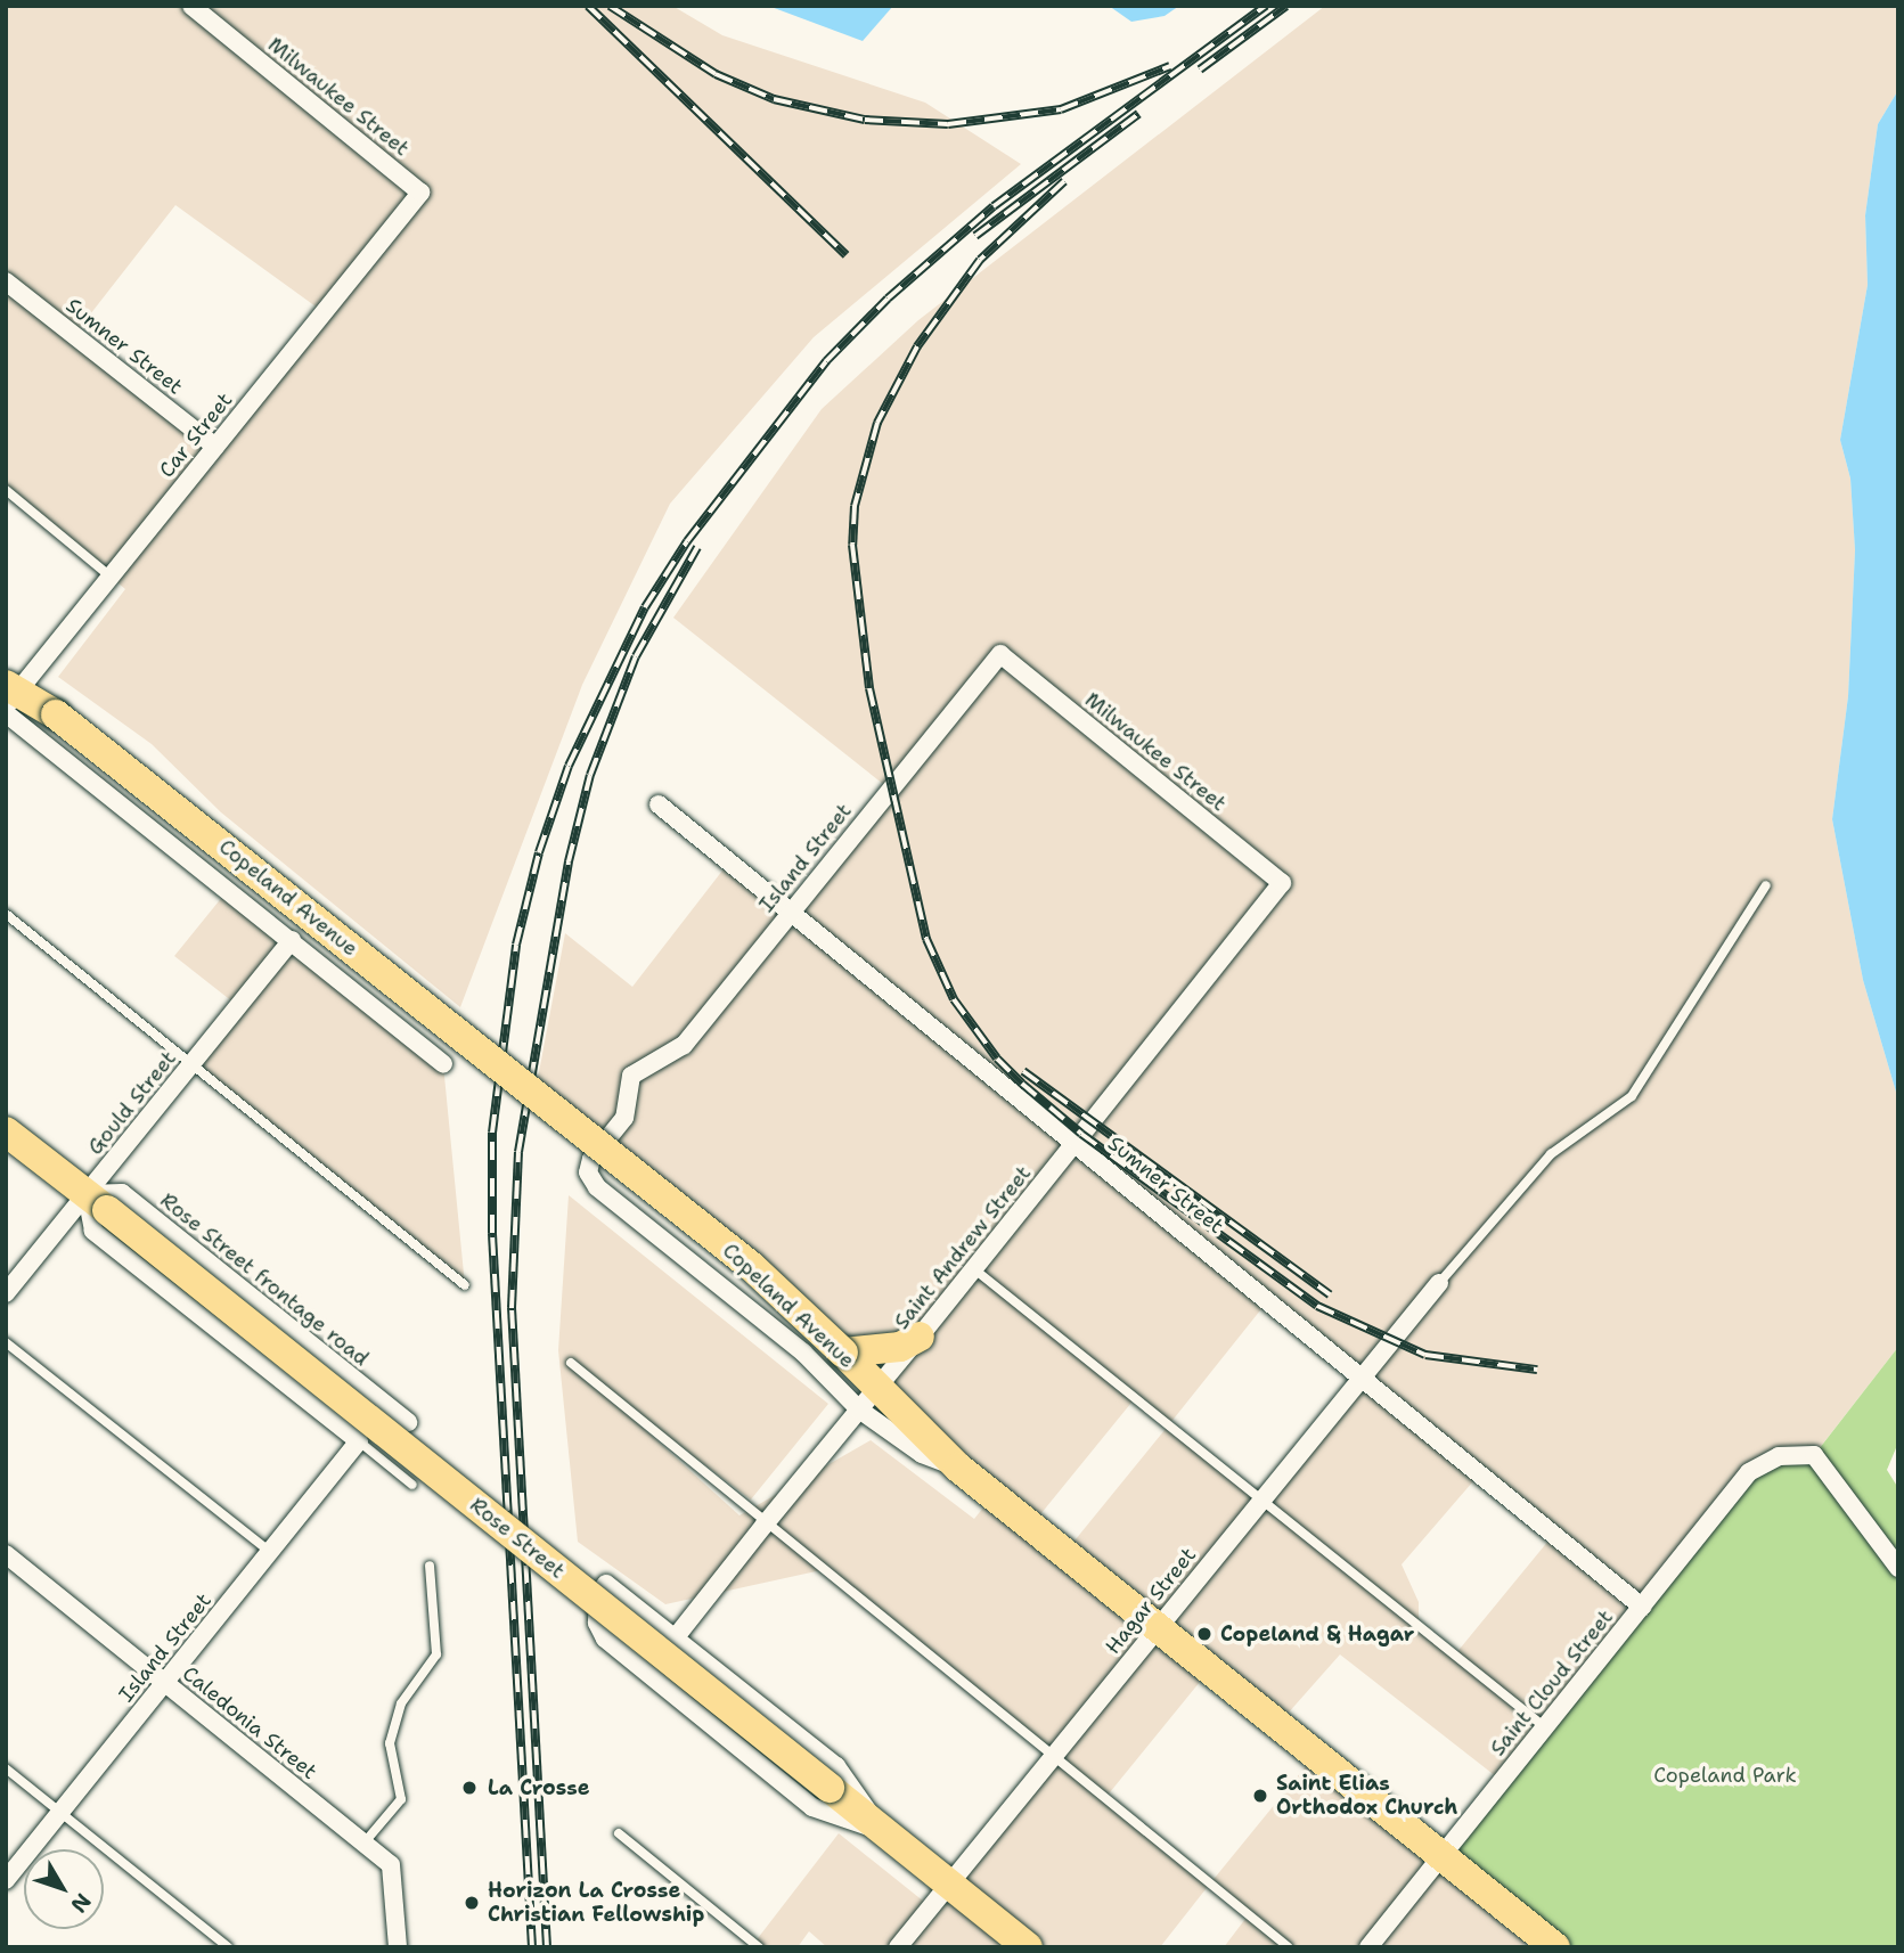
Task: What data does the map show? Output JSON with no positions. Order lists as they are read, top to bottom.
{
  "streets": {
    "highway": ["Copeland Avenue", "Rose Street"],
    "street": [
      "Milwaukee Street",
      "Sumner Street",
      "Car Street",
      "Island Street",
      "Gould Street",
      "Saint Andrew Street",
      "Rose Street frontage road",
      "Hagar Street",
      "Saint Cloud Street",
      "Caledonia Street"
    ]
  },
  "crossings": [
    ["Milwaukee Street", "Car Street"],
    ["Milwaukee Street", "Island Street"],
    ["Milwaukee Street", "Saint Andrew Street"],
    ["Sumner Street", "Car Street"],
    ["Sumner Street", "Island Street"],
    ["Sumner Street", "Saint Andrew Street"],
    ["Sumner Street", "Hagar Street"],
    ["Sumner Street", "Saint Cloud Street"],
    ["Car Street", "Copeland Avenue"],
    ["Island Street", "Copeland Avenue"],
    ["Island Street", "Saint Andrew Street"],
    ["Island Street", "Caledonia Street"],
    ["Copeland Avenue", "Saint Andrew Street"],
    ["Copeland Avenue", "Hagar Street"],
    ["Copeland Avenue", "Saint Cloud Street"],
    ["Gould Street", "Rose Street frontage road"],
    ["Gould Street", "Rose Street"],
    ["Rose Street frontage road", "Rose Street"],
    ["Rose Street", "Hagar Street"]
  ],
  "parks": ["Copeland Park"],
  "places": [
    "Copeland & Hagar",
    "La Crosse",
    "Saint Elias Orthodox Church",
    "Horizon La Crosse Christian Fellowship"
  ],
  "north": "bottom right"
}
